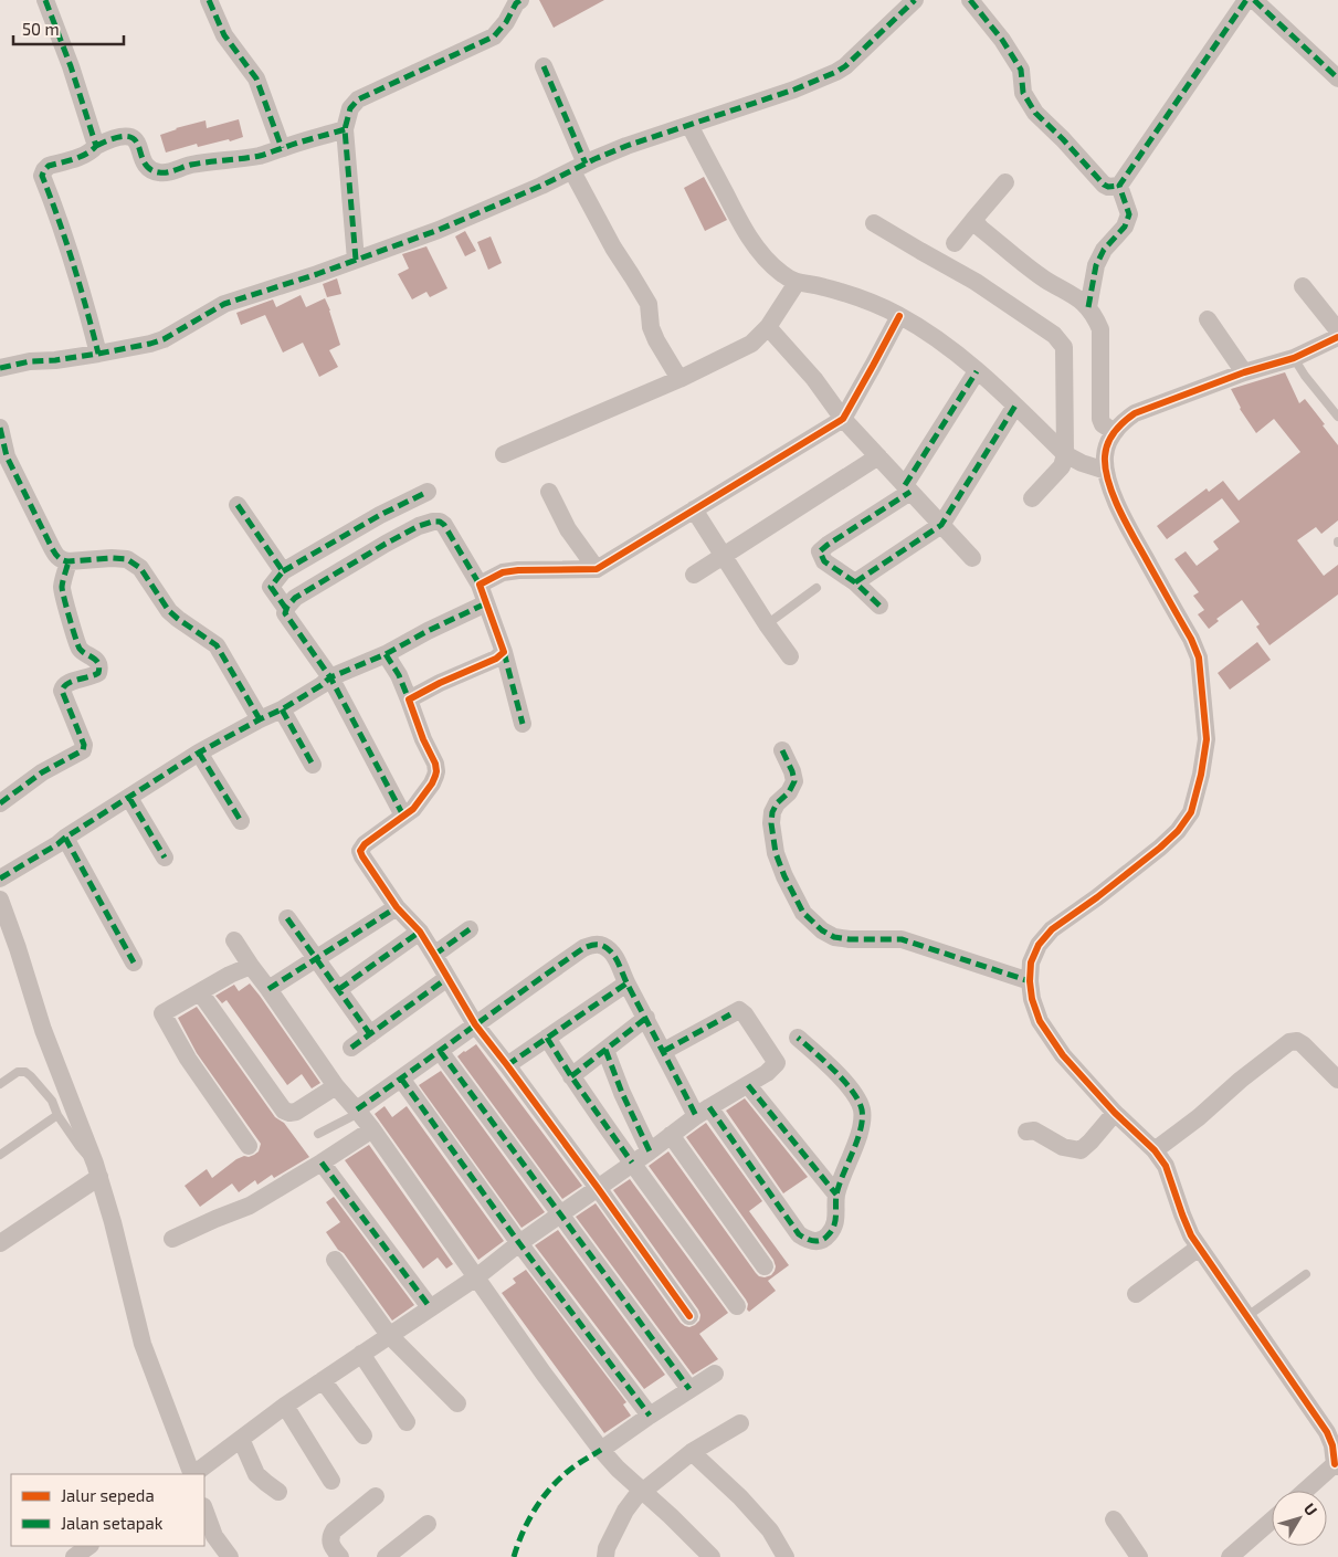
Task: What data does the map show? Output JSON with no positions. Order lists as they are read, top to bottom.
{
  "legend": ["Jalur sepeda", "Jalan setapak"],
  "scale_bar": "50 m",
  "north": "top right"
}
